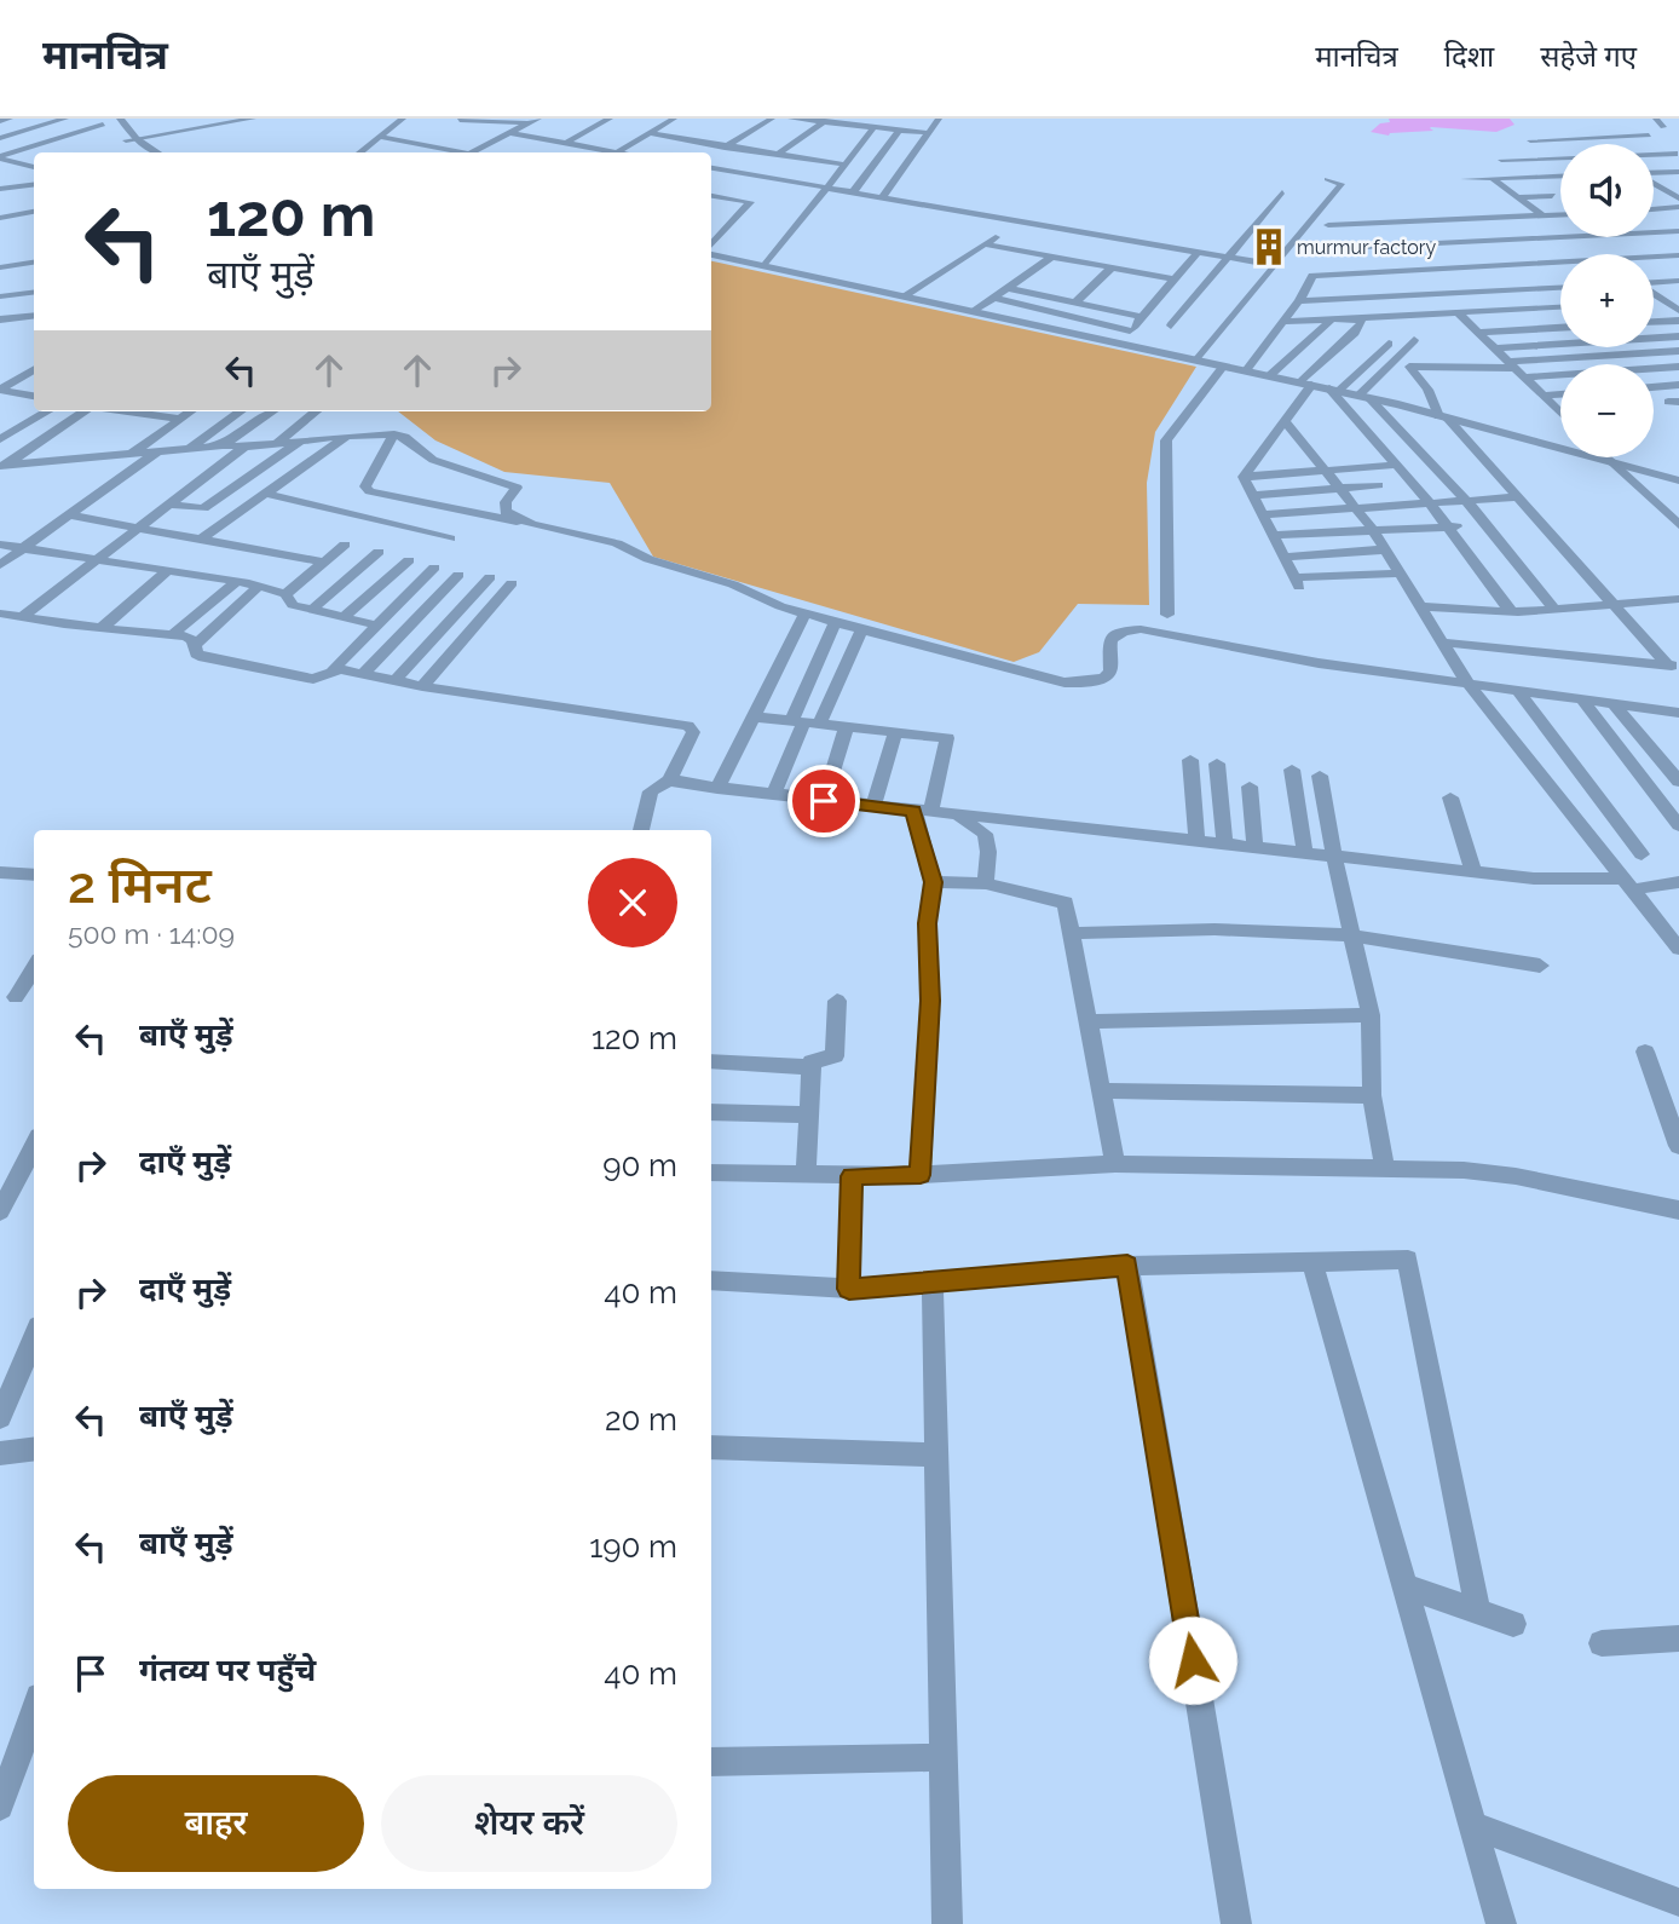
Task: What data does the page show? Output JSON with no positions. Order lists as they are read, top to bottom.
{
  "places": {
    "building": ["murmur factory"]
  },
  "page": {
    "header": "मानचित्र",
    "nav": ["मानचित्र", "दिशा", "सहेजे गए"],
    "map_buttons": ["+", "−"],
    "turn": ["120 m", "बाएँ मुड़ें"],
    "heading": ["2 मिनट", "500 m · 14:09"],
    "list": [
      {
        "name": "बाएँ मुड़ें",
        "value": "120 m"
      },
      {
        "name": "दाएँ मुड़ें",
        "value": "90 m"
      },
      {
        "name": "दाएँ मुड़ें",
        "value": "40 m"
      },
      {
        "name": "बाएँ मुड़ें",
        "value": "20 m"
      },
      {
        "name": "बाएँ मुड़ें",
        "value": "190 m"
      },
      {
        "name": "गंतव्य पर पहुँचे",
        "value": "40 m"
      }
    ],
    "buttons": ["बाहर", "शेयर करें"]
  }
}
